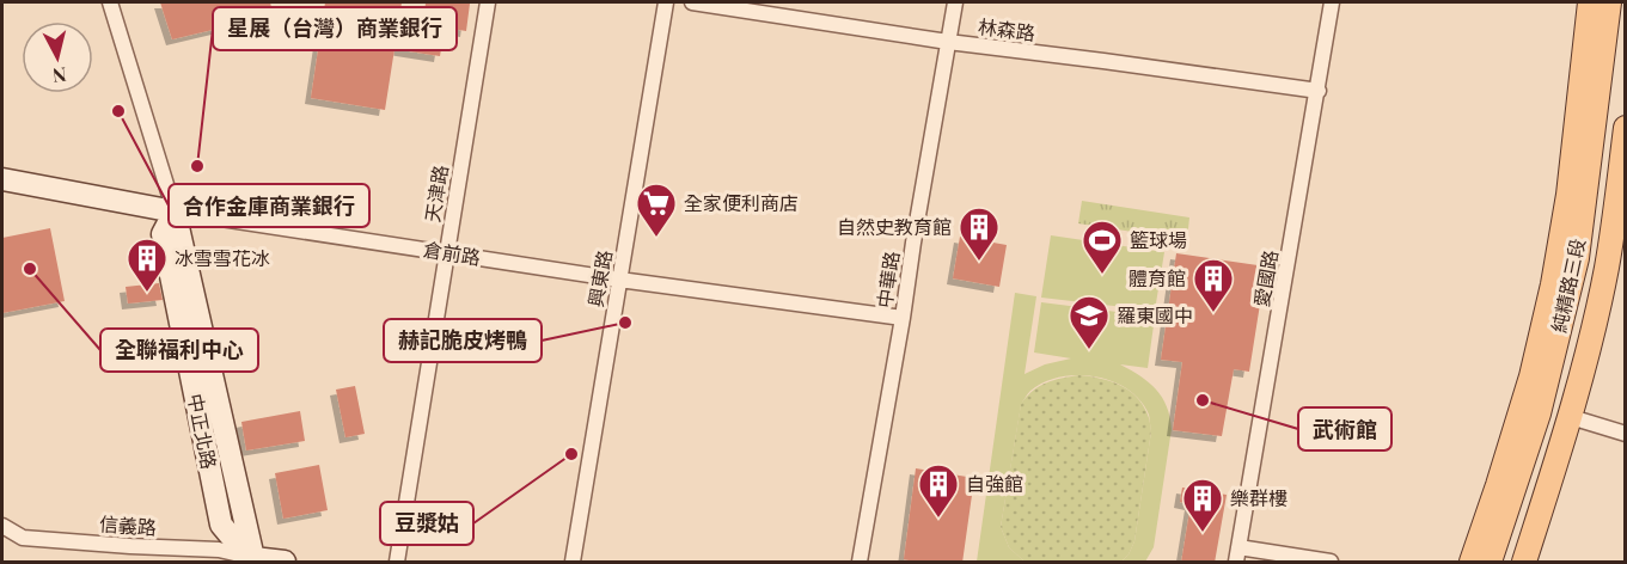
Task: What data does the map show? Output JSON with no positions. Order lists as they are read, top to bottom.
{
  "streets": {
    "main road": ["倉前路", "純精路三段", "中正北路"],
    "street": [
      "林森路",
      "天津路",
      "興東路",
      "愛國路",
      "中華路",
      "信義路"
    ]
  },
  "crossings": [
    ["林森路", "愛國路"],
    ["林森路", "中華路"],
    ["天津路", "倉前路"],
    ["倉前路", "興東路"],
    ["倉前路", "中華路"],
    ["倉前路", "中正北路"],
    ["中正北路", "信義路"]
  ],
  "places": {
    "other": [
      "合作金庫商業銀行",
      "星展（台灣）商業銀行",
      "全聯福利中心",
      "赫記脆皮烤鴨",
      "武術館",
      "豆漿姑"
    ],
    "supermarket": ["全家便利商店"],
    "building": [
      "自然史教育館",
      "冰雪雪花冰",
      "體育館",
      "自強館",
      "樂群樓"
    ],
    "sports": ["籃球場"],
    "school or university": ["羅東國中"]
  },
  "north": "bottom"
}
